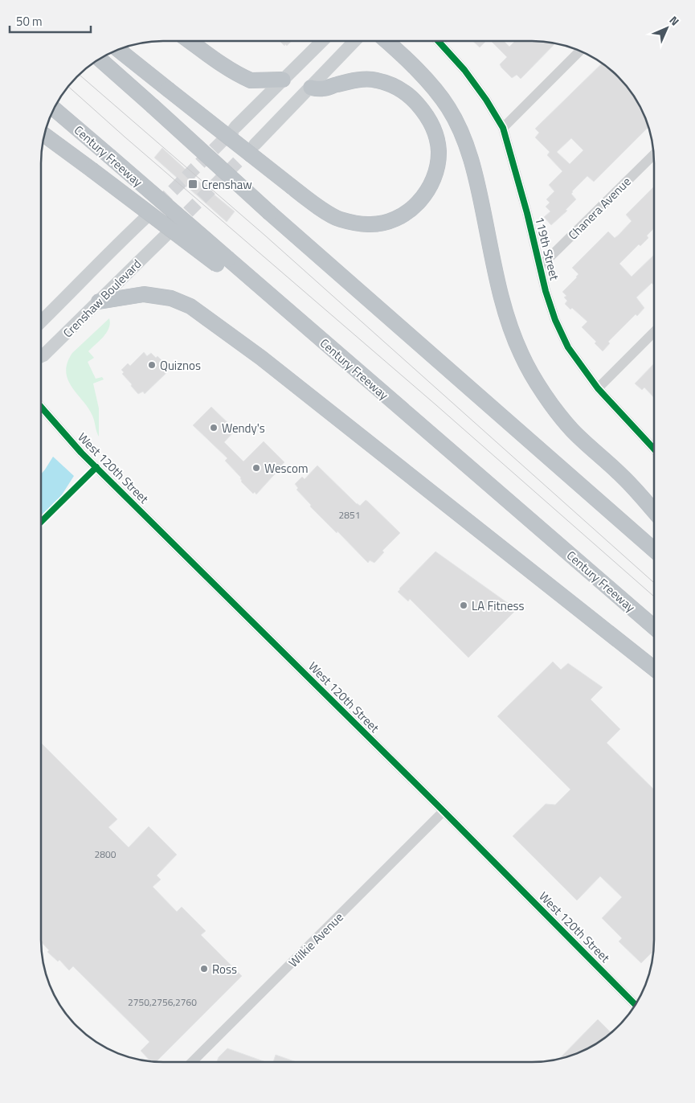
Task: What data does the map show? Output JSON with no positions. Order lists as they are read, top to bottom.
{
  "streets": {
    "highway": ["Century Freeway"],
    "main road": ["Crenshaw Boulevard"],
    "street": [
      "Chanera Avenue",
      "119th Street",
      "West 120th Street",
      "Wilkie Avenue"
    ]
  },
  "crossings": [
    ["Chanera Avenue", "119th Street"],
    ["West 120th Street", "Wilkie Avenue"]
  ],
  "places": {
    "transit": ["Crenshaw"],
    "other": [
      "Quiznos",
      "Wendy's",
      "Wescom",
      "LA Fitness",
      "Ross"
    ]
  },
  "house_numbers": ["2851", "2800", "2750,2756,2760"],
  "scale_bar": "50 m",
  "north": "top right"
}
